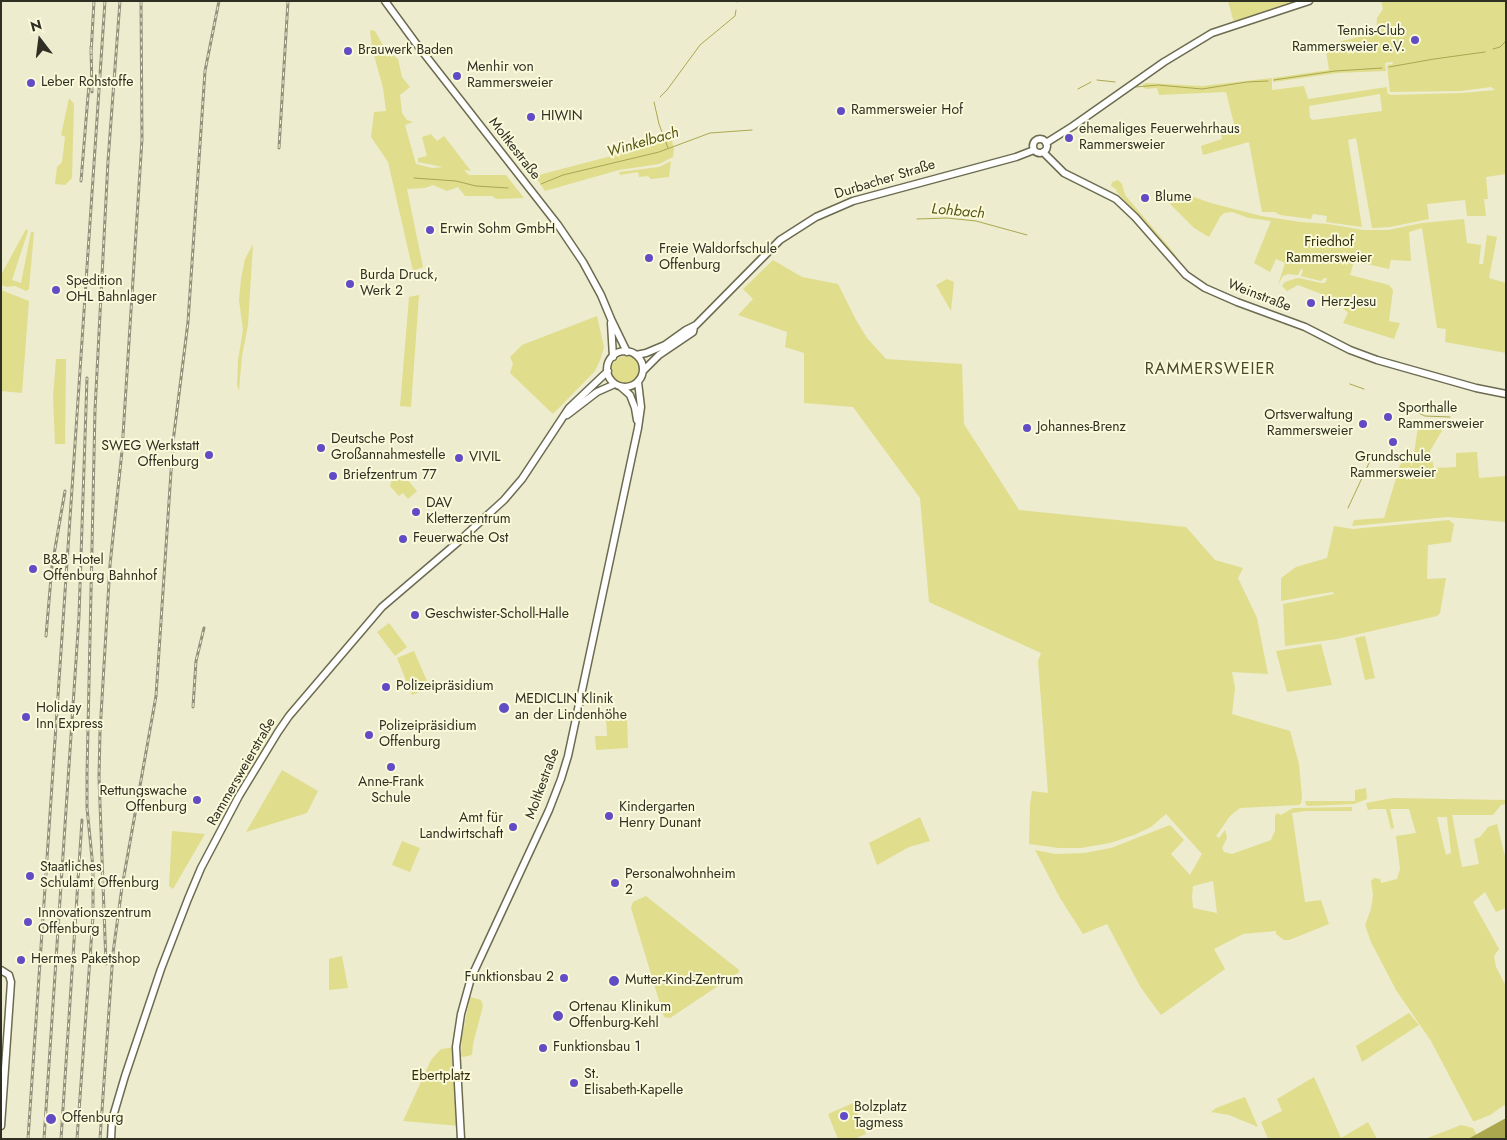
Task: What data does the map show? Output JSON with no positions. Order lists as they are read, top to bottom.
{
  "streets": {
    "street": [
      "Moltkestraße",
      "Durbacher Straße",
      "Weinstraße",
      "Rammersweierstraße"
    ]
  },
  "crossings": [
    ["Moltkestraße", "Durbacher Straße"],
    ["Moltkestraße", "Rammersweierstraße"],
    ["Durbacher Straße", "Weinstraße"],
    ["Durbacher Straße", "Rammersweierstraße"]
  ],
  "districts": ["RAMMERSWEIER"],
  "water": ["Winkelbach", "Lohbach"],
  "parks": ["Friedhof Rammersweier", "Ebertplatz"],
  "places": [
    "Tennis-Club Rammersweier e.V.",
    "Brauwerk Baden",
    "Menhir von Rammersweier",
    "Leber Rohstoffe",
    "Rammersweier Hof",
    "HIWIN",
    "ehemaliges Feuerwehrhaus Rammersweier",
    "Blume",
    "Erwin Sohm GmbH",
    "Freie Waldorfschule Offenburg",
    "Burda Druck, Werk 2",
    "Spedition OHL Bahnlager",
    "Herz-Jesu",
    "Sporthalle Rammersweier",
    "Ortsverwaltung Rammersweier",
    "Johannes-Brenz",
    "Grundschule Rammersweier",
    "Deutsche Post Großannahmestelle",
    "SWEG Werkstatt Offenburg",
    "VIVIL",
    "Briefzentrum 77",
    "DAV Kletterzentrum",
    "Feuerwache Ost",
    "B&B Hotel Offenburg Bahnhof",
    "Geschwister-Scholl-Halle",
    "Polizeipräsidium",
    "MEDICLIN Klinik an der Lindenhöhe",
    "Holiday Inn Express",
    "Polizeipräsidium Offenburg",
    "Anne-Frank Schule",
    "Rettungswache Offenburg",
    "Kindergarten Henry Dunant",
    "Amt für Landwirtschaft",
    "Staatliches Schulamt Offenburg",
    "Personalwohnheim 2",
    "Innovationszentrum Offenburg",
    "Hermes Paketshop",
    "Funktionsbau 2",
    "Mutter-Kind-Zentrum",
    "Ortenau Klinikum Offenburg-Kehl",
    "Funktionsbau 1",
    "St. Elisabeth-Kapelle",
    "Bolzplatz Tagmess",
    "Offenburg"
  ],
  "north": "top"
}
